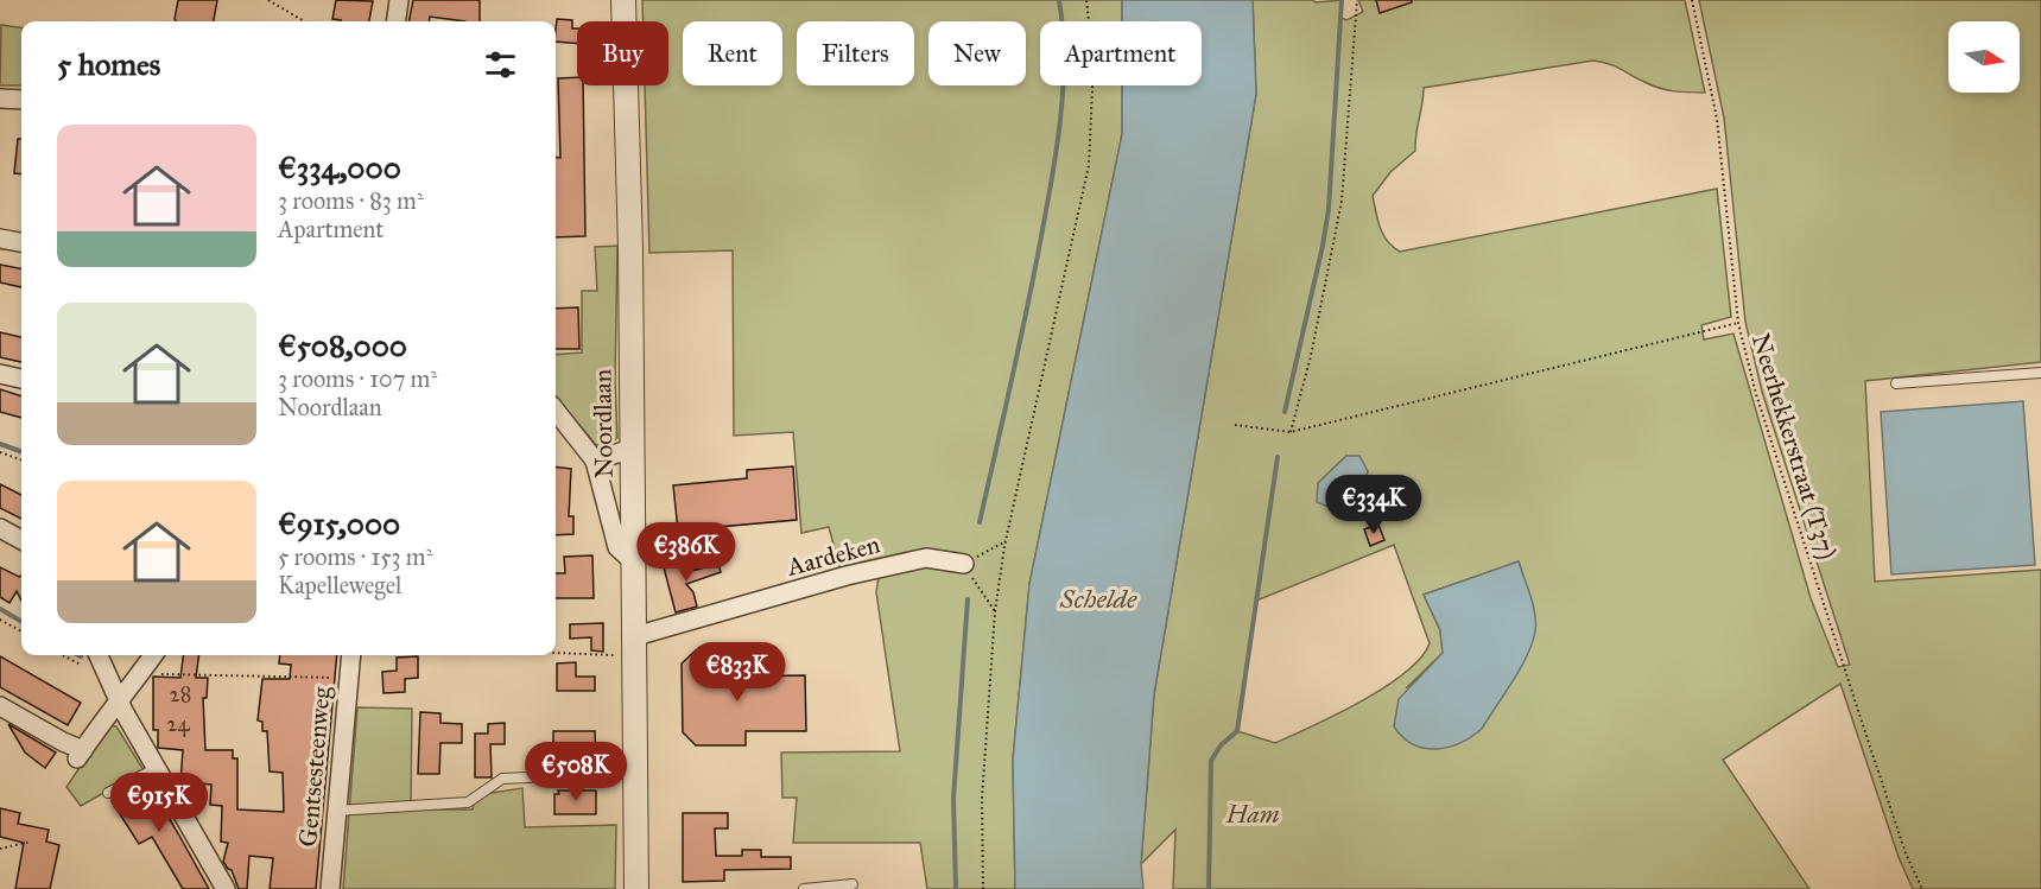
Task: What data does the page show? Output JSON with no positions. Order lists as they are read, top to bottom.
{
  "streets": {
    "street": ["Noordlaan", "Aardeken", "Gentsesteenweg"],
    "path": ["Neerhekkerstraat (T37)"]
  },
  "crossings": [
    ["Noordlaan", "Aardeken"]
  ],
  "water": ["Schelde"],
  "parks": ["Ham"],
  "house_numbers": ["28", "24"],
  "north": "right",
  "page": {
    "chip": [
      "Buy",
      "Rent",
      "Filters",
      "New",
      "Apartment"
    ],
    "heading": "5 homes",
    "list": [
      {
        "name": "€334,000",
        "note": "3 rooms · 83 m² · Apartment"
      },
      {
        "name": "€508,000",
        "note": "3 rooms · 107 m² · Noordlaan"
      },
      {
        "name": "€915,000",
        "note": "5 rooms · 153 m² · Kapellewegel"
      }
    ],
    "price": [
      "€334K",
      "€386K",
      "€833K",
      "€508K",
      "€915K"
    ]
  }
}
